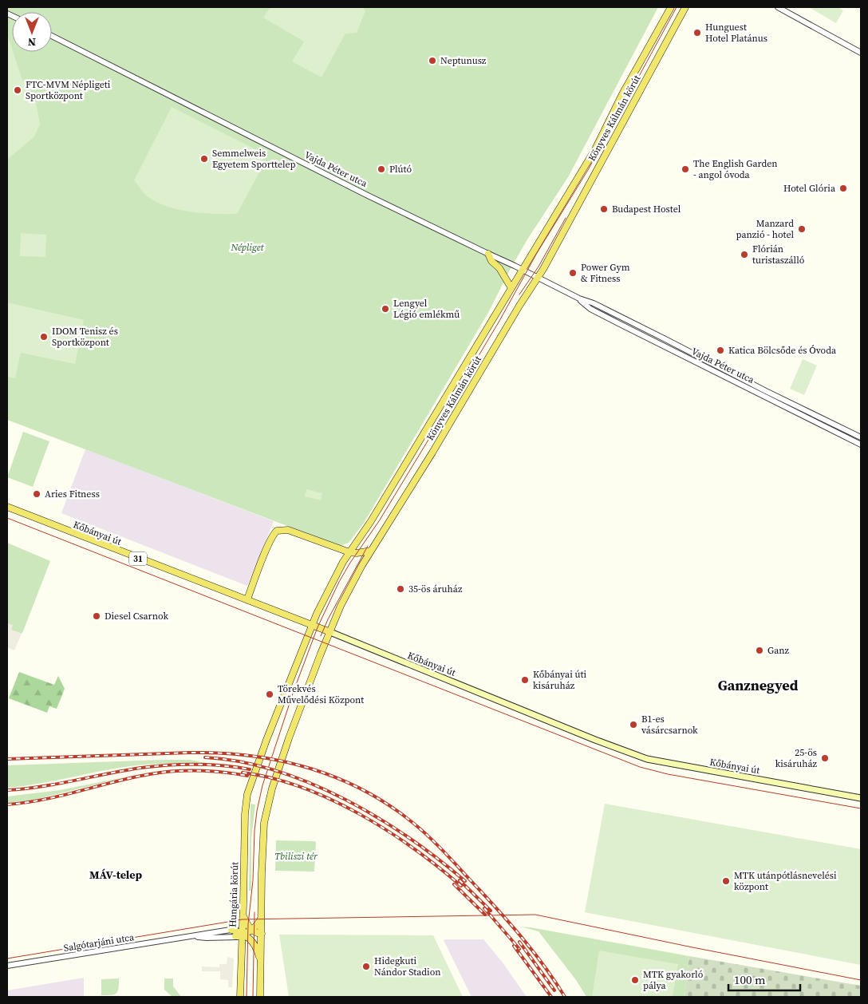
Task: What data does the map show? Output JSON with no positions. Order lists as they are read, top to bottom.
{
  "streets": {
    "main road": [
      "Könyves Kálmán körút",
      "Kőbányai út",
      "31",
      "Hungária körút"
    ],
    "street": ["Vajda Péter utca", "Salgótarjáni utca"]
  },
  "crossings": [
    ["Könyves Kálmán körút", "Vajda Péter utca"],
    ["Könyves Kálmán körút", "Kőbányai út"],
    ["Könyves Kálmán körút", "Hungária körút"],
    ["Hungária körút", "Salgótarjáni utca"]
  ],
  "districts": ["Ganznegyed", "MÁV-telep"],
  "parks": ["Népliget", "Tbiliszi tér"],
  "places": [
    "Hunguest Hotel Platánus",
    "Neptunusz",
    "FTC-MVM Népligeti Sportközpont",
    "Semmelweis Egyetem Sporttelep",
    "Plútó",
    "The English Garden - angol óvoda",
    "Hotel Glória",
    "Budapest Hostel",
    "Manzard panzió - hotel",
    "Flórián turistaszálló",
    "Power Gym & Fitness",
    "Lengyel Légió emlékmű",
    "IDOM Tenisz és Sportközpont",
    "Katica Bölcsőde és Óvoda",
    "Aries Fitness",
    "35-ös áruház",
    "Diesel Csarnok",
    "Ganz",
    "Kőbányai úti kisáruház",
    "Törekvés Művelődési Központ",
    "B1-es vásárcsarnok",
    "25-ös kisáruház",
    "MTK utánpótlásnevelési központ",
    "Hidegkuti Nándor Stadion",
    "MTK gyakorló pálya"
  ],
  "scale_bar": "100 m",
  "north": "bottom"
}
